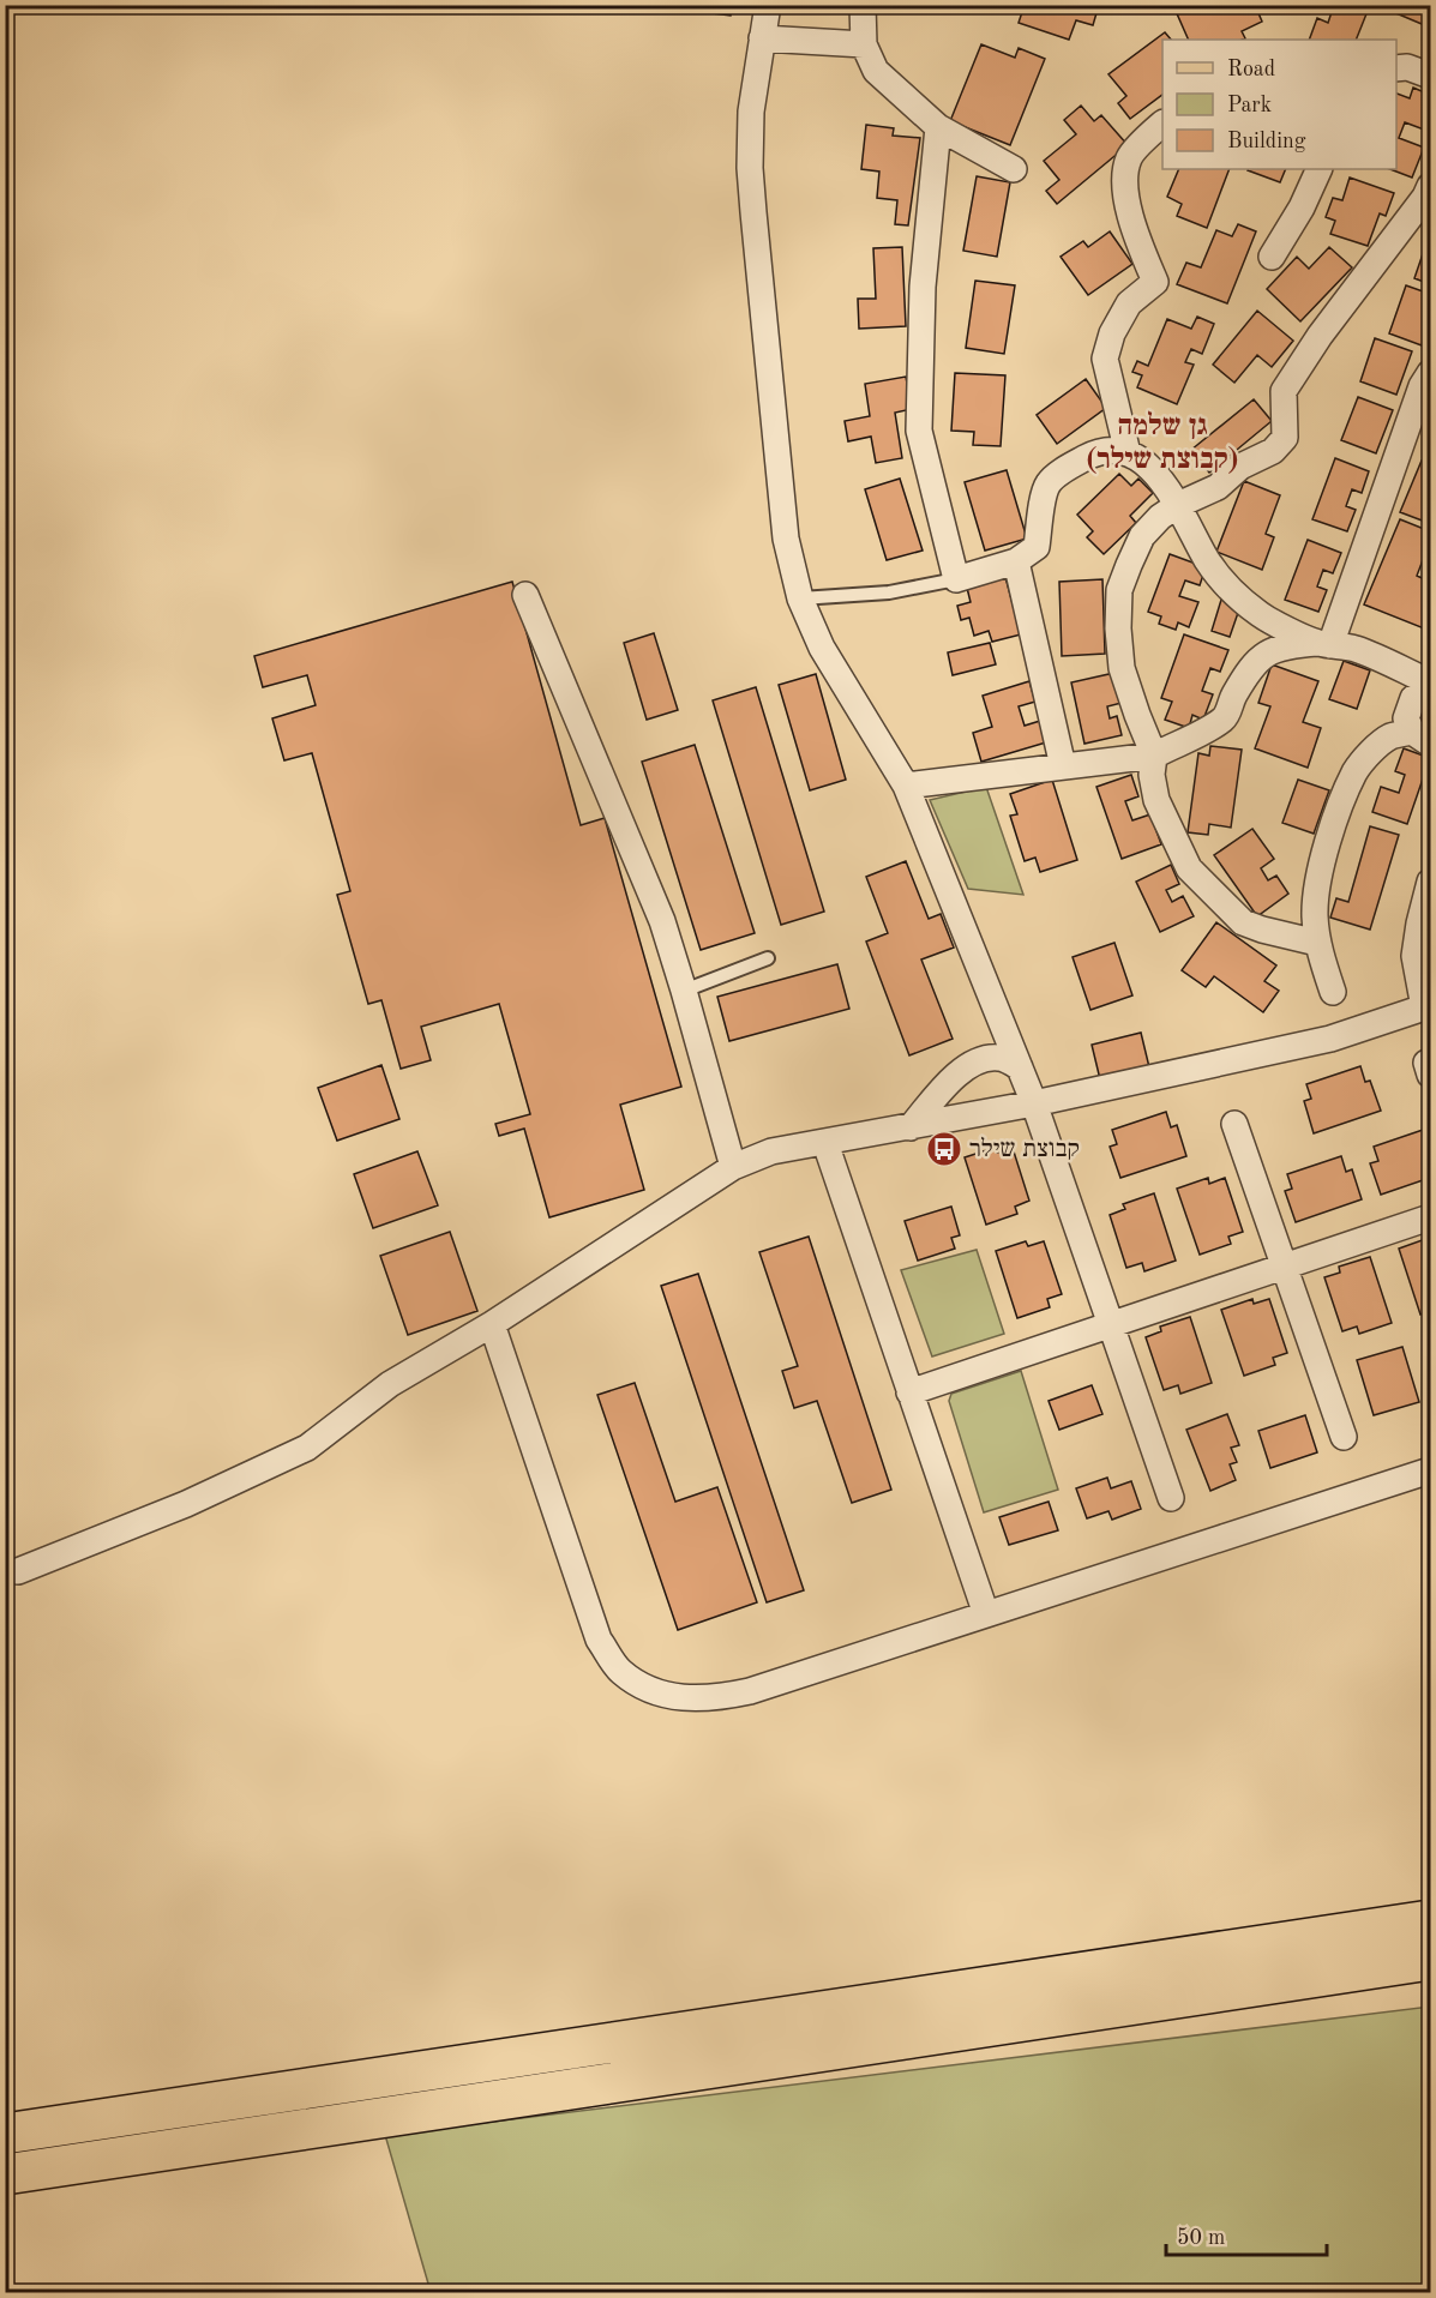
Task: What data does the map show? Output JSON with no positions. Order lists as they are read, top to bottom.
{
  "districts": ["גן שלמה (קבוצת שילר)"],
  "places": {
    "bus stop": ["קבוצת שילר"]
  },
  "legend": ["Road", "Park", "Building"],
  "scale_bar": "50 m"
}
